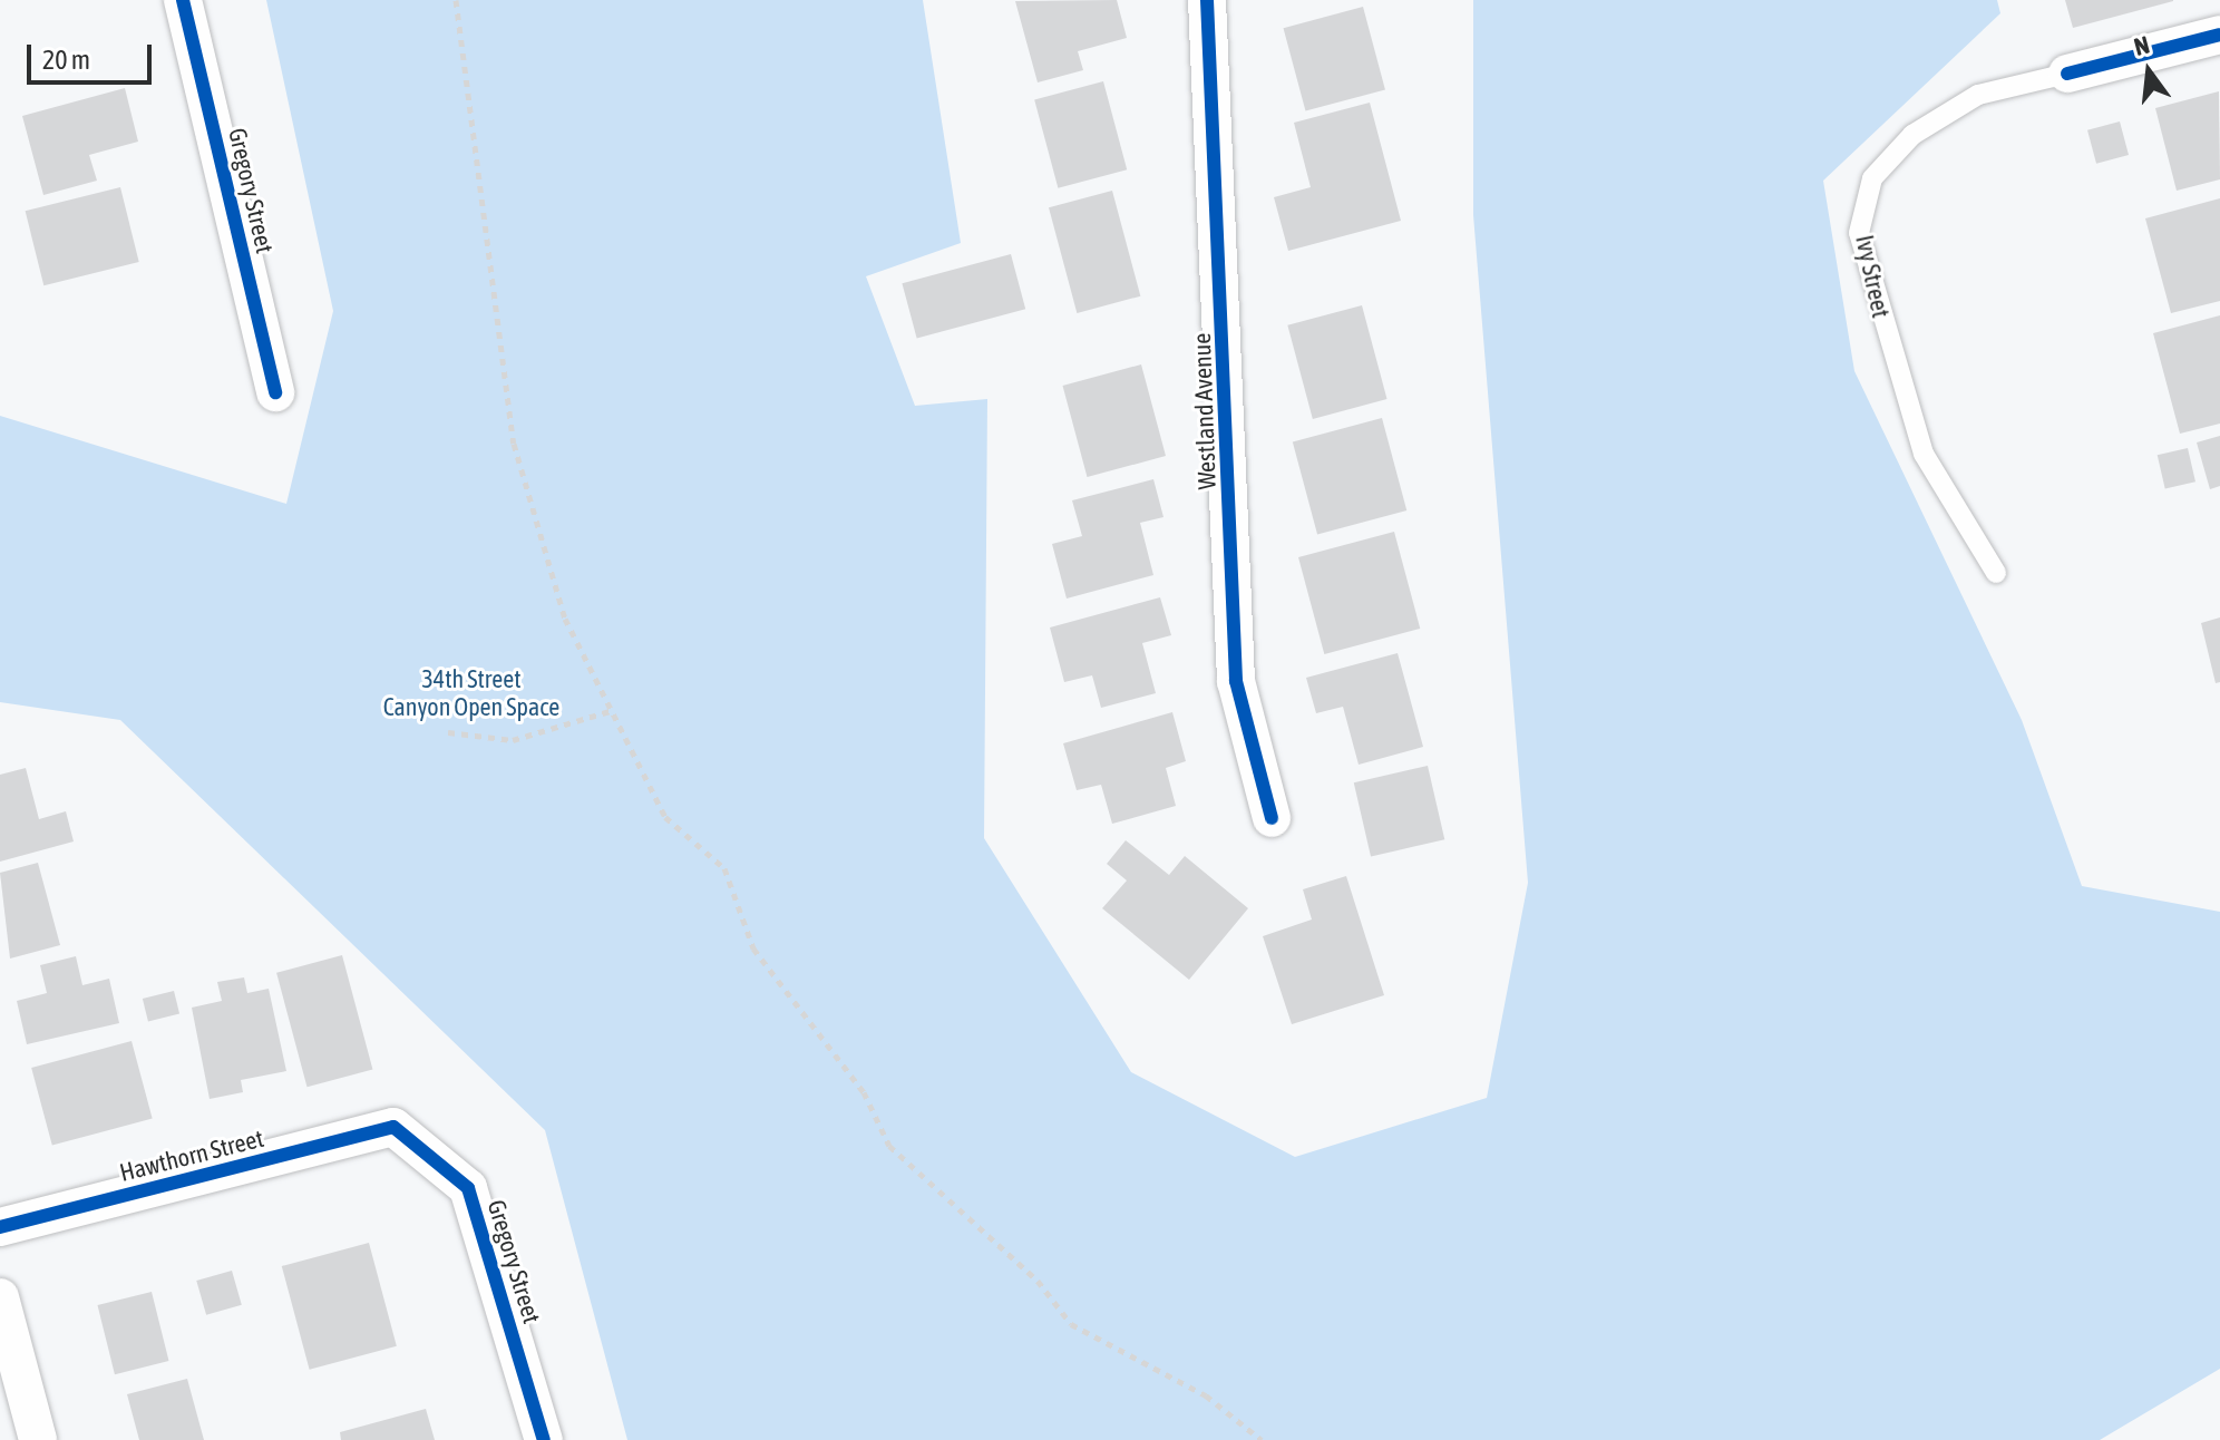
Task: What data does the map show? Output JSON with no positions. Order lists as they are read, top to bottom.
{
  "streets": {
    "street": [
      "Gregory Street",
      "Ivy Street",
      "Westland Avenue",
      "Hawthorn Street"
    ]
  },
  "crossings": [
    ["Gregory Street", "Hawthorn Street"]
  ],
  "parks": ["34th Street Canyon Open Space"],
  "scale_bar": "20 m",
  "north": "top"
}
